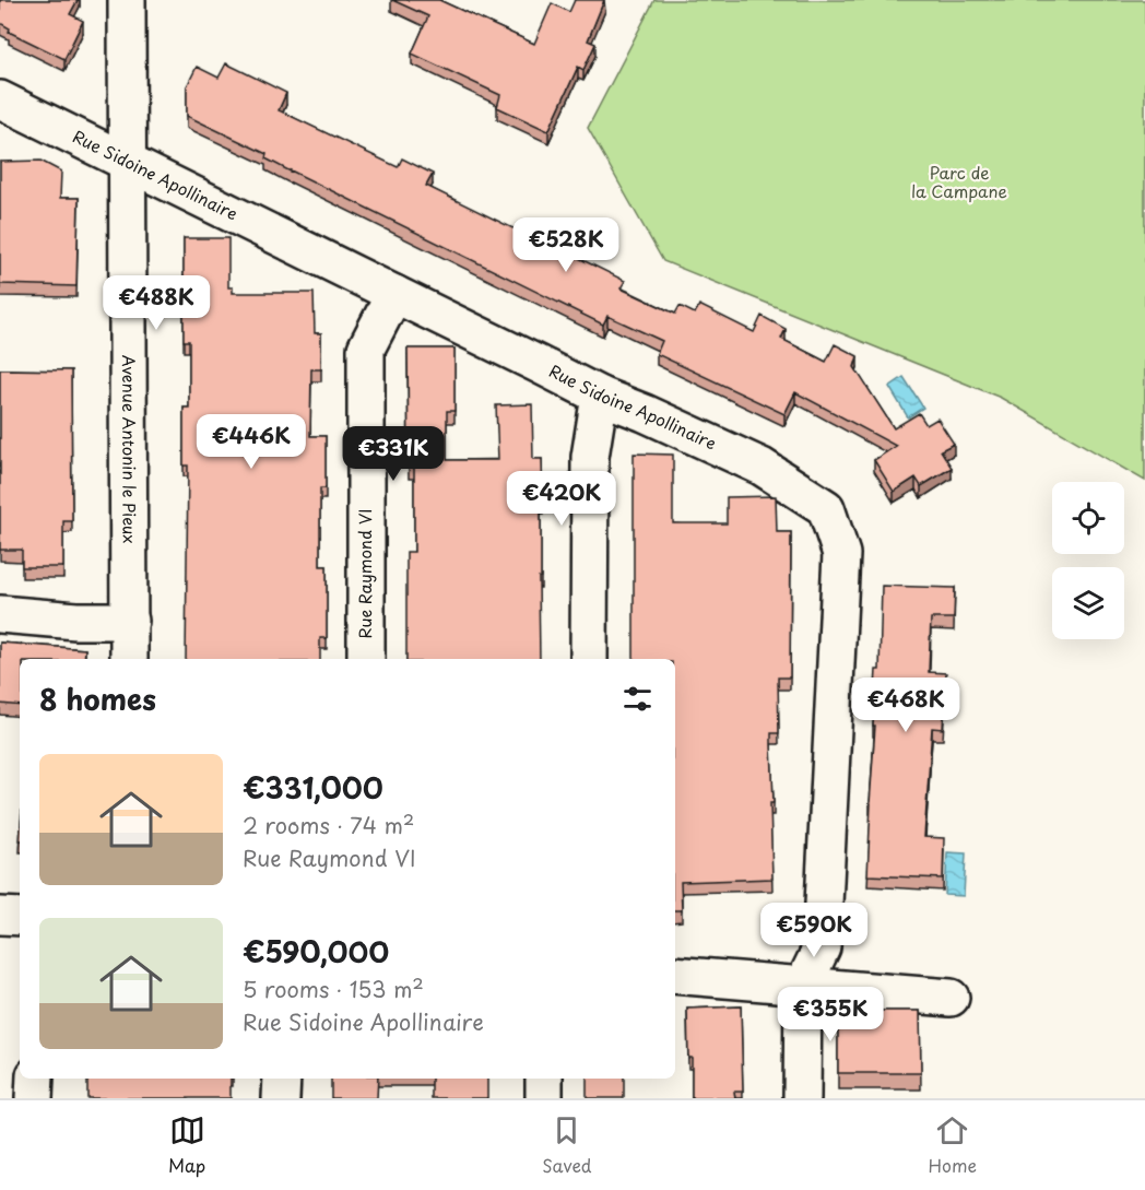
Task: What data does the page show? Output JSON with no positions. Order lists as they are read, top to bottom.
{
  "streets": {
    "street": ["Rue Sidoine Apollinaire", "Avenue Antonin le Pieux", "Rue Raymond VI"]
  },
  "crossings": [
    ["Rue Sidoine Apollinaire", "Avenue Antonin le Pieux"],
    ["Rue Sidoine Apollinaire", "Rue Raymond VI"]
  ],
  "parks": ["Parc de la Campane"],
  "page": {
    "price": [
      "€528K",
      "€488K",
      "€446K",
      "€331K",
      "€420K",
      "€468K",
      "€590K",
      "€355K"
    ],
    "heading": "8 homes",
    "list": [
      {
        "name": "€331,000",
        "note": "2 rooms · 74 m² · Rue Raymond VI"
      },
      {
        "name": "€590,000",
        "note": "5 rooms · 153 m² · Rue Sidoine Apollinaire"
      }
    ],
    "tabs": ["Map", "Saved", "Home"]
  }
}
